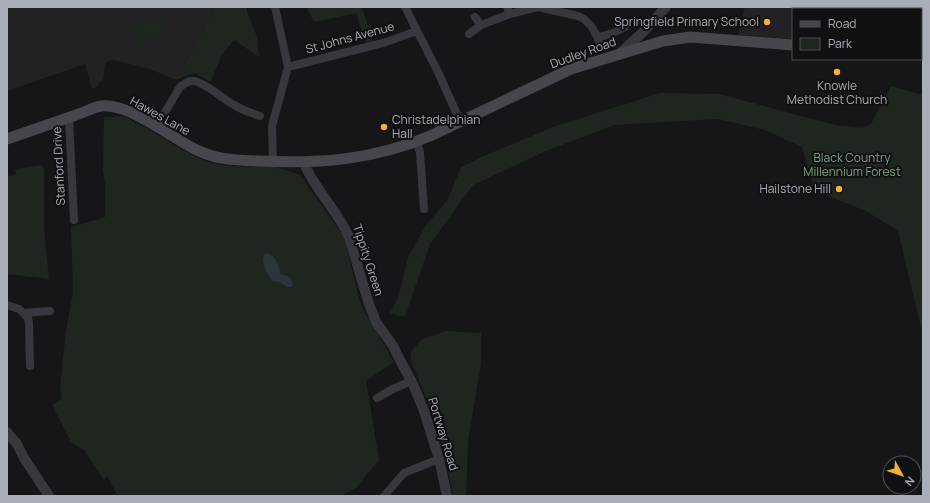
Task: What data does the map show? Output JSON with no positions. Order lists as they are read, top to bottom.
{
  "streets": {
    "main road": ["Dudley Road", "Hawes Lane"],
    "street": [
      "St Johns Avenue",
      "Stanford Drive",
      "Tippity Green",
      "Portway Road"
    ]
  },
  "crossings": [
    ["Dudley Road", "Hawes Lane"],
    ["Dudley Road", "Tippity Green"],
    ["Hawes Lane", "Stanford Drive"],
    ["Hawes Lane", "Tippity Green"],
    ["Tippity Green", "Portway Road"]
  ],
  "parks": ["Black Country Millennium Forest"],
  "places": [
    "Springfield Primary School",
    "Knowle Methodist Church",
    "Christadelphian Hall",
    "Hailstone Hill"
  ],
  "legend": ["Road", "Park"],
  "north": "bottom right"
}
